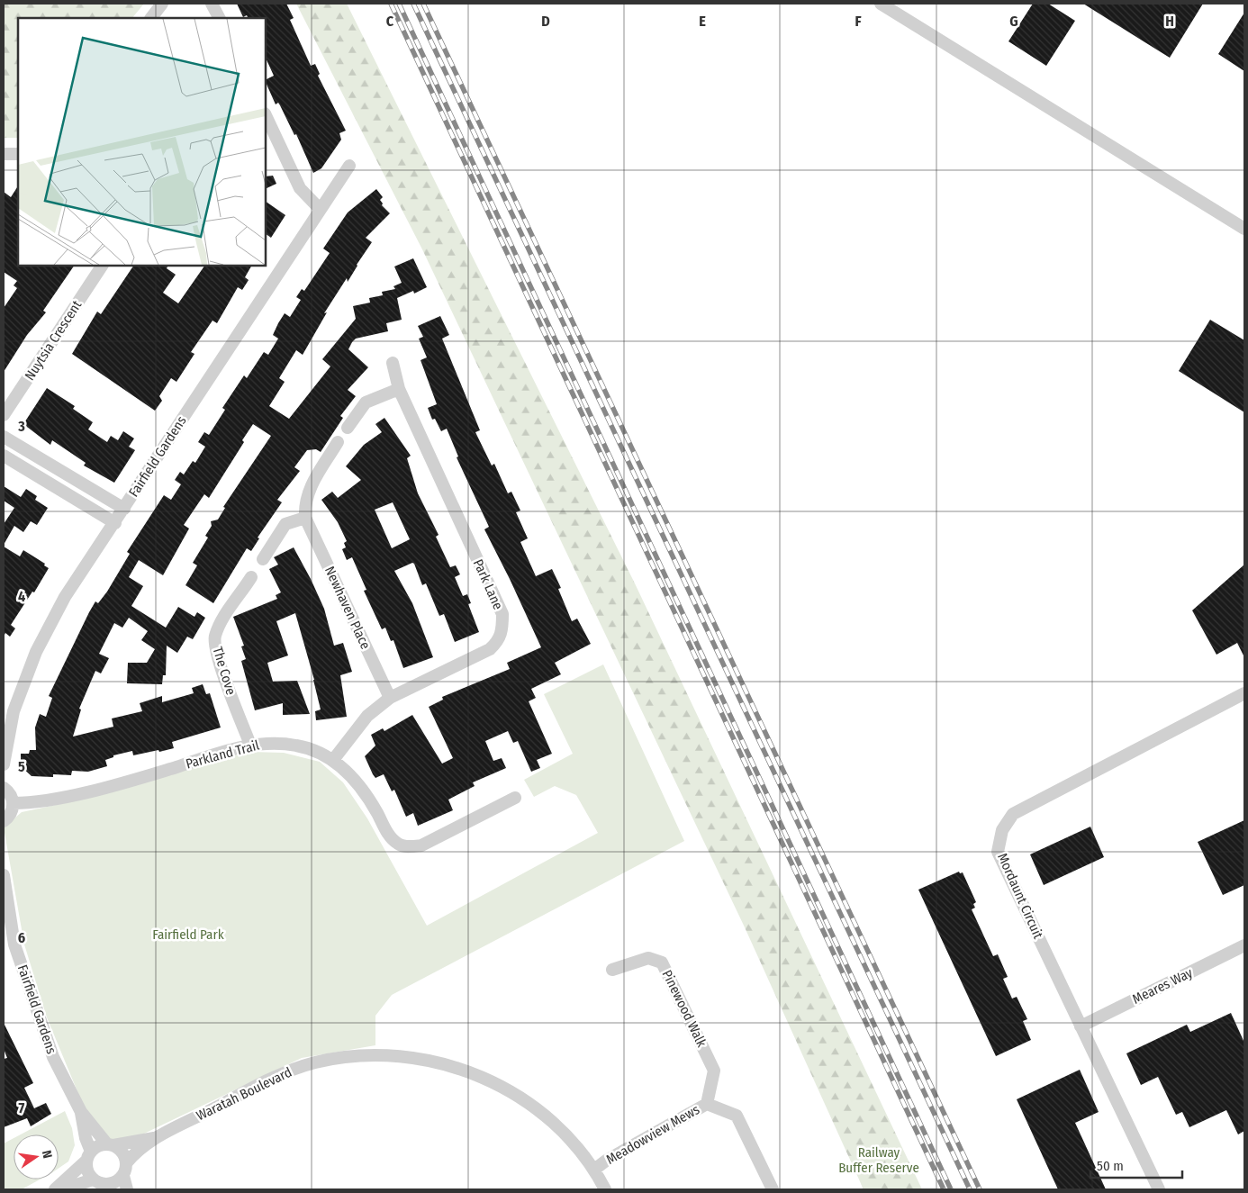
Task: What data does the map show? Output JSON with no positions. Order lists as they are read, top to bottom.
{
  "streets": {
    "street": [
      "Nuytsia Crescent",
      "Fairfield Gardens",
      "Park Lane",
      "Newhaven Place",
      "The Cove",
      "Parkland Trail",
      "Mordaunt Circuit",
      "Meares Way",
      "Pinewood Walk",
      "Waratah Boulevard",
      "Meadowview Mews"
    ]
  },
  "crossings": [
    ["Fairfield Gardens", "Waratah Boulevard"],
    ["Park Lane", "Newhaven Place"],
    ["Park Lane", "Parkland Trail"],
    ["The Cove", "Parkland Trail"],
    ["Mordaunt Circuit", "Meares Way"],
    ["Pinewood Walk", "Meadowview Mews"],
    ["Waratah Boulevard", "Meadowview Mews"]
  ],
  "parks": ["Fairfield Park", "Railway Buffer Reserve"],
  "scale_bar": "50 m",
  "north": "right",
  "grid": {
    "columns": [
      "C",
      "D",
      "E",
      "F",
      "G",
      "H"
    ],
    "rows": [
      "3",
      "4",
      "5",
      "6",
      "7"
    ]
  }
}
